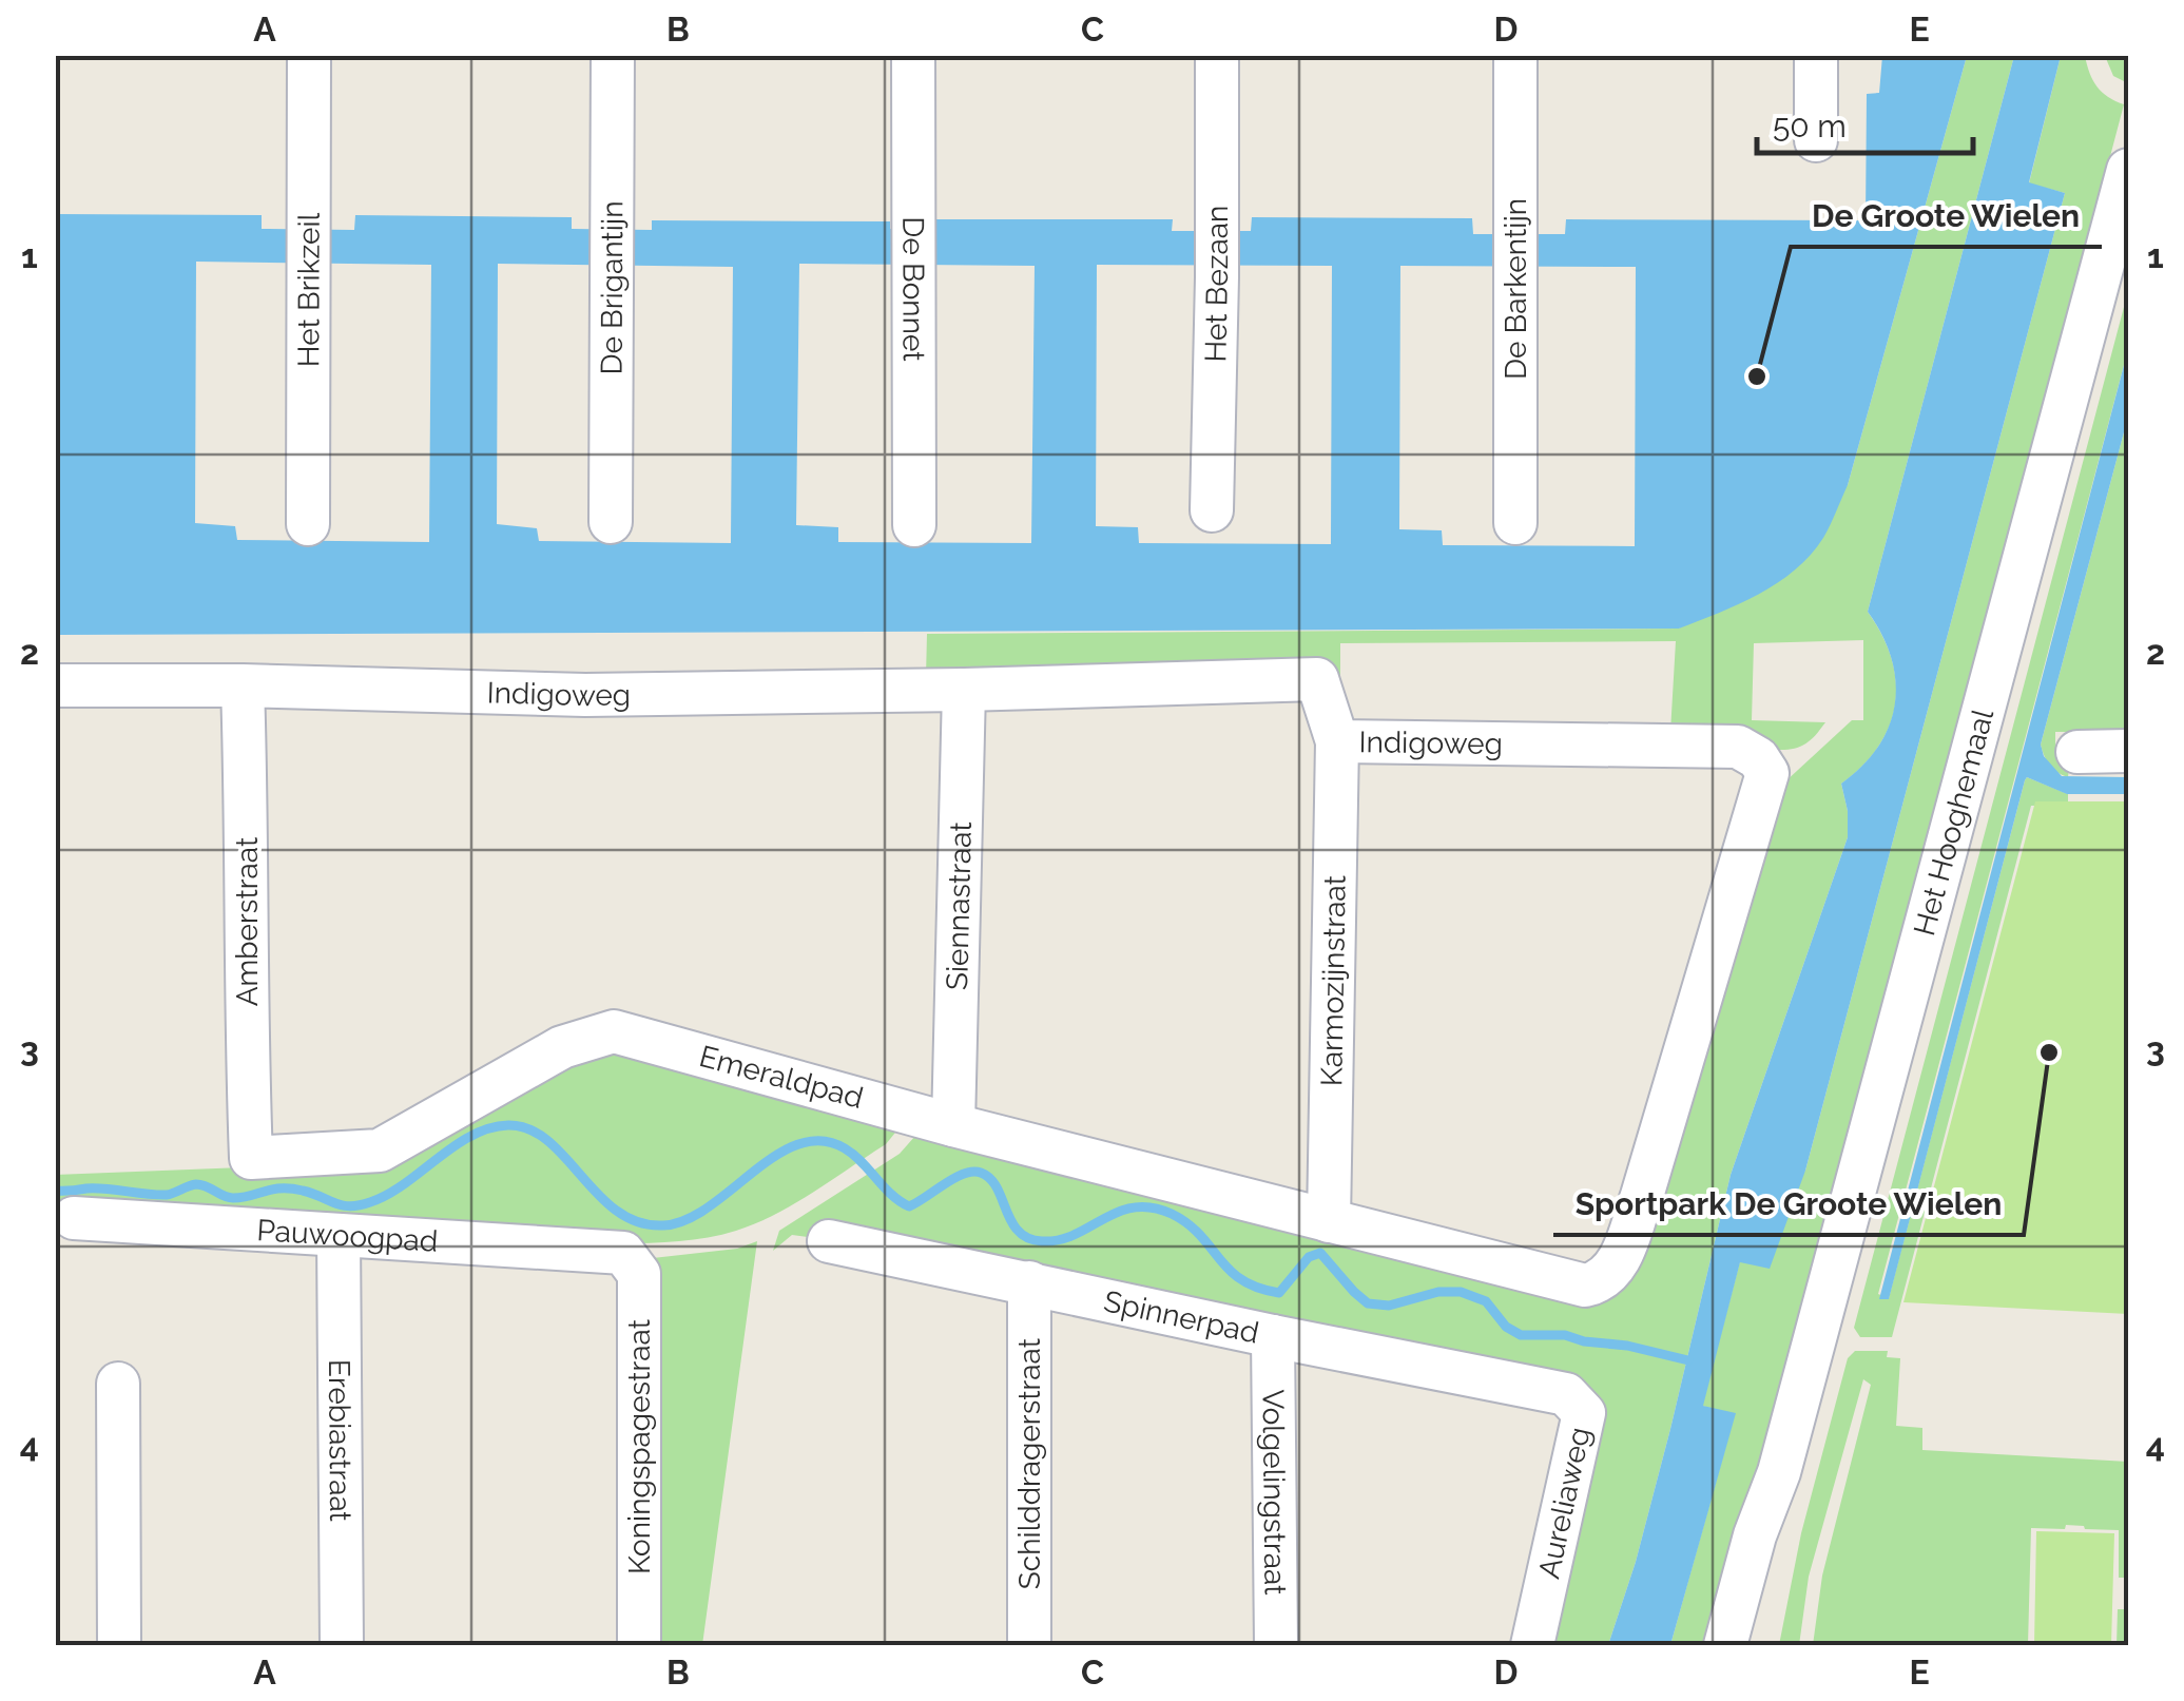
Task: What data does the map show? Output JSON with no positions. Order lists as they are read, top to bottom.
{
  "streets": {
    "street": [
      "Het Bezaan",
      "De Brigantijn",
      "De Barkentijn",
      "Het Brikzeil",
      "De Bonnet",
      "Indigoweg",
      "Het Hooghemaal",
      "Siennastraat",
      "Amberstraat",
      "Karmozijnstraat",
      "Emeraldpad",
      "Pauwoogpad",
      "Spinnerpad",
      "Erebiastraat",
      "Koningspagestraat",
      "Schilddragerstraat",
      "Volgelingstraat",
      "Aureliaweg"
    ]
  },
  "crossings": [
    ["Indigoweg", "Siennastraat"],
    ["Indigoweg", "Amberstraat"],
    ["Indigoweg", "Karmozijnstraat"],
    ["Indigoweg", "Emeraldpad"],
    ["Siennastraat", "Emeraldpad"],
    ["Amberstraat", "Emeraldpad"],
    ["Karmozijnstraat", "Emeraldpad"],
    ["Pauwoogpad", "Erebiastraat"],
    ["Pauwoogpad", "Koningspagestraat"],
    ["Spinnerpad", "Schilddragerstraat"],
    ["Spinnerpad", "Volgelingstraat"],
    ["Spinnerpad", "Aureliaweg"]
  ],
  "places": ["De Groote Wielen", "Sportpark De Groote Wielen"],
  "scale_bar": "50 m",
  "grid": {
    "columns": [
      "A",
      "B",
      "C",
      "D",
      "E"
    ],
    "rows": [
      "1",
      "2",
      "3",
      "4"
    ]
  }
}
